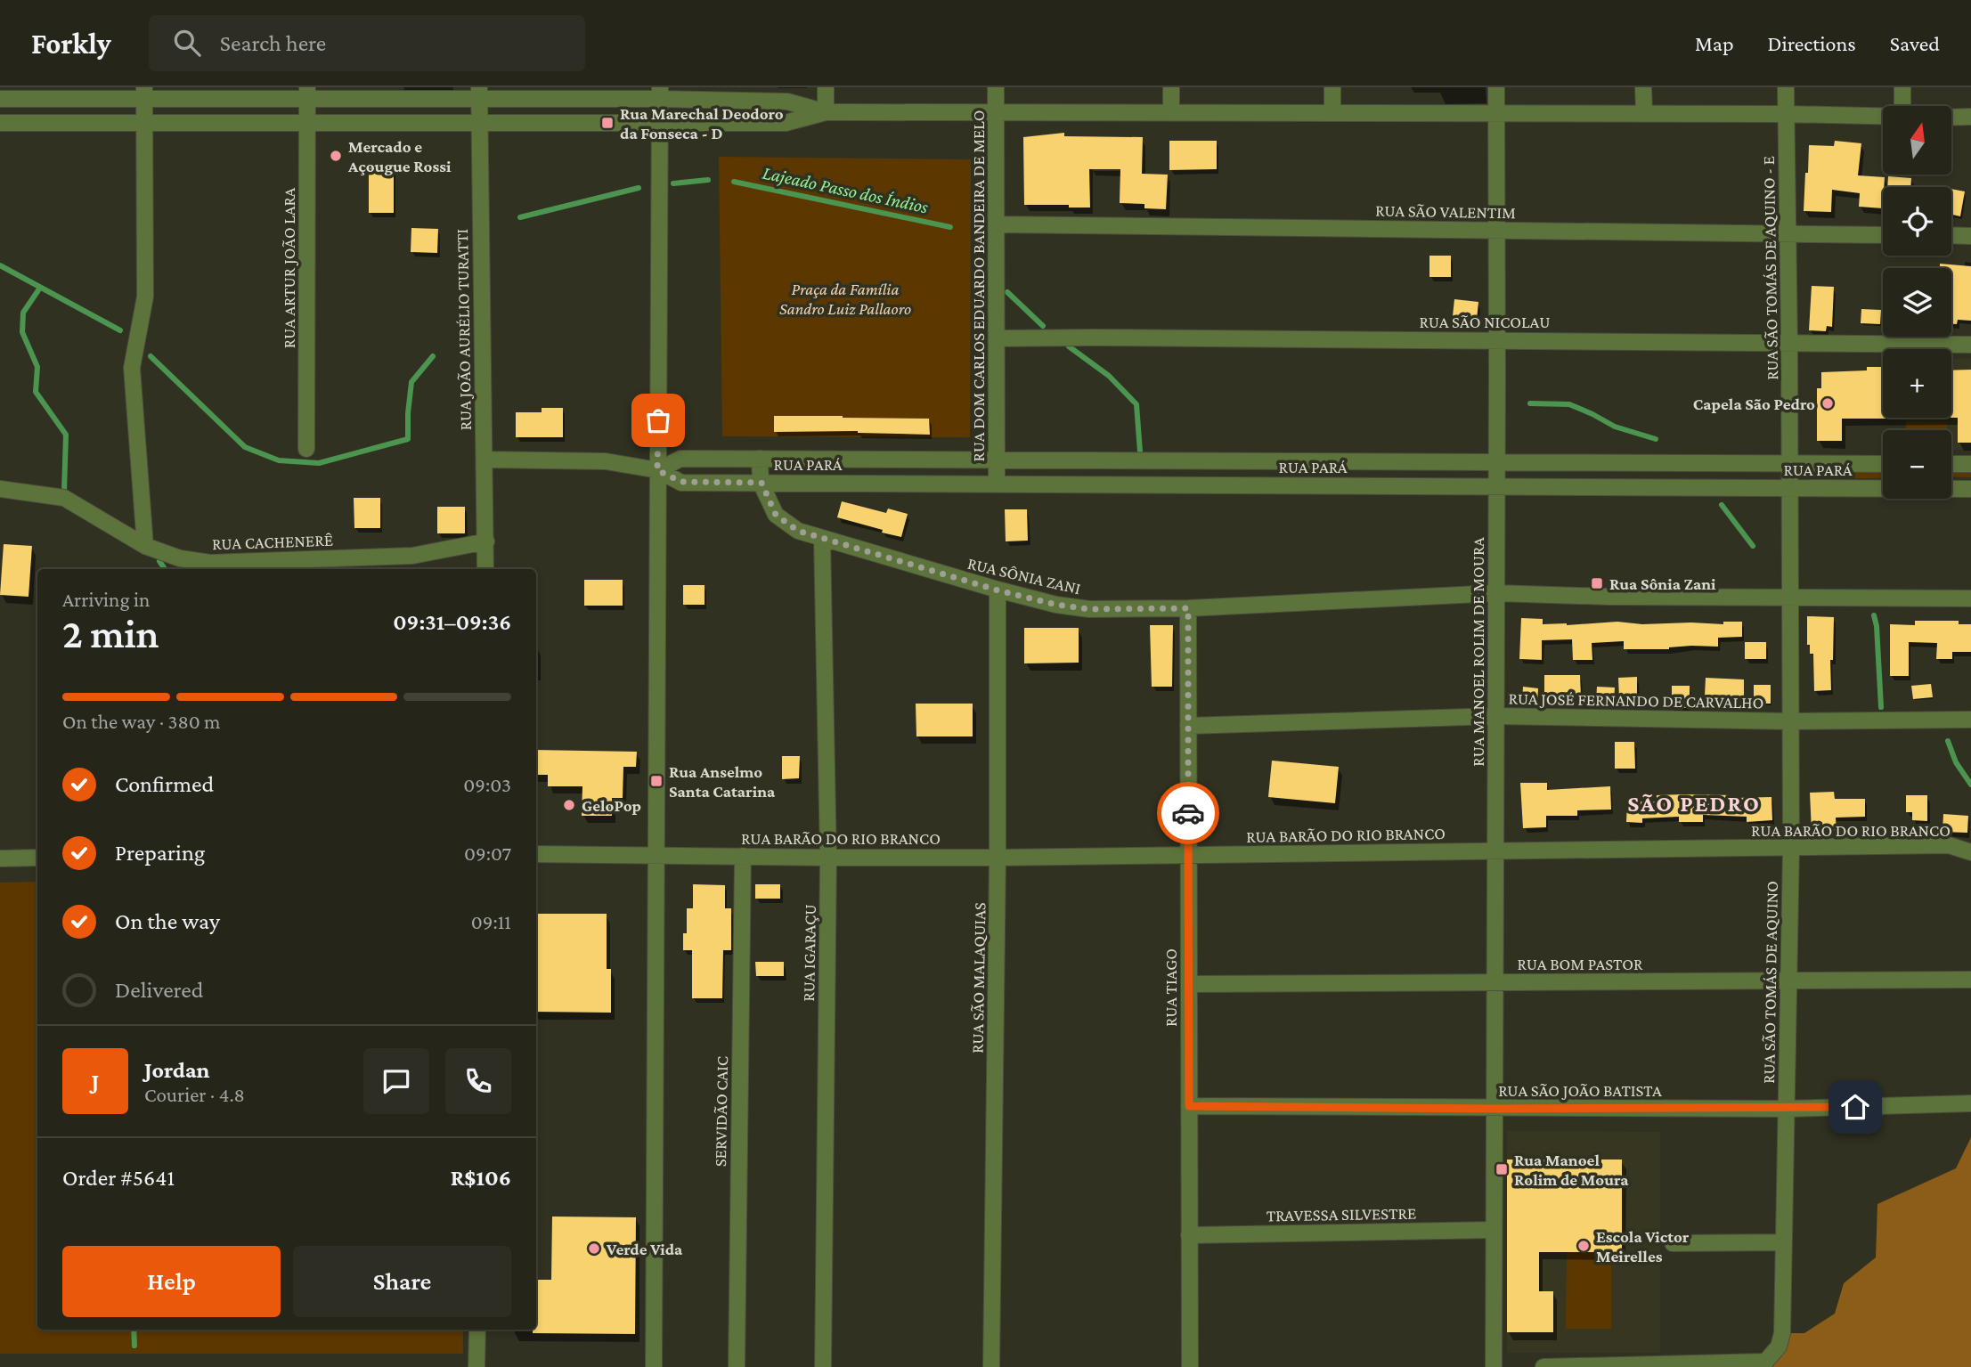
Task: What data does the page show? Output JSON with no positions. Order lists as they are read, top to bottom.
{
  "streets": {
    "street": [
      "RUA SÃO VALENTIM",
      "RUA ARTUR JOÃO LARA",
      "RUA SÃO TOMÁS DE AQUINO - E",
      "RUA DOM CARLOS EDUARDO BANDEIRA DE MELO",
      "RUA SÃO NICOLAU",
      "RUA JOÃO AURÉLIO TURATTI",
      "RUA PARÁ",
      "RUA CACHENERÊ",
      "RUA SÔNIA ZANI",
      "RUA MANOEL ROLIM DE MOURA",
      "RUA JOSÉ FERNANDO DE CARVALHO",
      "RUA BARÃO DO RIO BRANCO",
      "RUA IGARAÇU",
      "RUA BOM PASTOR",
      "RUA SÃO MALAQUIAS",
      "RUA SÃO TOMÁS DE AQUINO",
      "RUA TIAGO",
      "RUA SÃO JOÃO BATISTA",
      "SERVIDÃO CAIC",
      "TRAVESSA SILVESTRE"
    ]
  },
  "crossings": [
    ["RUA SÃO VALENTIM", "RUA SÃO TOMÁS DE AQUINO - E"],
    ["RUA SÃO VALENTIM", "RUA DOM CARLOS EDUARDO BANDEIRA DE MELO"],
    ["RUA SÃO VALENTIM", "RUA MANOEL ROLIM DE MOURA"],
    ["RUA SÃO TOMÁS DE AQUINO - E", "RUA SÃO NICOLAU"],
    ["RUA SÃO TOMÁS DE AQUINO - E", "RUA PARÁ"],
    ["RUA SÃO TOMÁS DE AQUINO - E", "RUA SÔNIA ZANI"],
    ["RUA SÃO TOMÁS DE AQUINO - E", "RUA SÃO TOMÁS DE AQUINO"],
    ["RUA DOM CARLOS EDUARDO BANDEIRA DE MELO", "RUA SÃO NICOLAU"],
    ["RUA DOM CARLOS EDUARDO BANDEIRA DE MELO", "RUA PARÁ"],
    ["RUA SÃO NICOLAU", "RUA MANOEL ROLIM DE MOURA"],
    ["RUA JOÃO AURÉLIO TURATTI", "RUA PARÁ"],
    ["RUA JOÃO AURÉLIO TURATTI", "RUA CACHENERÊ"],
    ["RUA PARÁ", "RUA SÔNIA ZANI"],
    ["RUA PARÁ", "RUA MANOEL ROLIM DE MOURA"],
    ["RUA SÔNIA ZANI", "RUA MANOEL ROLIM DE MOURA"],
    ["RUA SÔNIA ZANI", "RUA IGARAÇU"],
    ["RUA SÔNIA ZANI", "RUA SÃO MALAQUIAS"],
    ["RUA SÔNIA ZANI", "RUA SÃO TOMÁS DE AQUINO"],
    ["RUA SÔNIA ZANI", "RUA TIAGO"],
    ["RUA MANOEL ROLIM DE MOURA", "RUA JOSÉ FERNANDO DE CARVALHO"],
    ["RUA MANOEL ROLIM DE MOURA", "RUA BARÃO DO RIO BRANCO"],
    ["RUA MANOEL ROLIM DE MOURA", "RUA BOM PASTOR"],
    ["RUA MANOEL ROLIM DE MOURA", "RUA SÃO JOÃO BATISTA"],
    ["RUA MANOEL ROLIM DE MOURA", "TRAVESSA SILVESTRE"],
    ["RUA JOSÉ FERNANDO DE CARVALHO", "RUA SÃO TOMÁS DE AQUINO"],
    ["RUA JOSÉ FERNANDO DE CARVALHO", "RUA TIAGO"],
    ["RUA BARÃO DO RIO BRANCO", "RUA IGARAÇU"],
    ["RUA BARÃO DO RIO BRANCO", "RUA SÃO MALAQUIAS"],
    ["RUA BARÃO DO RIO BRANCO", "RUA SÃO TOMÁS DE AQUINO"],
    ["RUA BARÃO DO RIO BRANCO", "RUA TIAGO"],
    ["RUA BARÃO DO RIO BRANCO", "SERVIDÃO CAIC"],
    ["RUA BOM PASTOR", "RUA SÃO TOMÁS DE AQUINO"],
    ["RUA BOM PASTOR", "RUA TIAGO"],
    ["RUA SÃO TOMÁS DE AQUINO", "RUA SÃO JOÃO BATISTA"],
    ["RUA TIAGO", "RUA SÃO JOÃO BATISTA"],
    ["RUA TIAGO", "TRAVESSA SILVESTRE"]
  ],
  "districts": ["SÃO PEDRO"],
  "water": ["Lajeado Passo dos Índios"],
  "parks": ["Praça da Família Sandro Luiz Pallaoro"],
  "places": {
    "transit": [
      "Rua Marechal Deodoro da Fonseca - D",
      "Rua Sônia Zani",
      "Rua Anselmo Santa Catarina",
      "Rua Manoel Rolim de Moura"
    ],
    "other": [
      "Mercado e Açougue Rossi",
      "Capela São Pedro",
      "GeloPop",
      "Escola Victor Meirelles",
      "Verde Vida"
    ]
  },
  "north": "top",
  "page": {
    "header": "Forkly",
    "search": "Search here",
    "nav": ["Map", "Directions", "Saved"],
    "map_buttons": ["+", "−"],
    "heading": ["2 min", "Arriving in", "09:31–09:36"],
    "panel": [
      "Jordan",
      "Courier · 4.8",
      "Order #5641",
      "R$106"
    ],
    "bar": "On the way · 380 m",
    "list": [
      ["Confirmed", "09:03"],
      ["Preparing", "09:07"],
      ["On the way", "09:11"],
      "Delivered"
    ],
    "round": "J",
    "buttons": ["Help", "Share"]
  }
}
